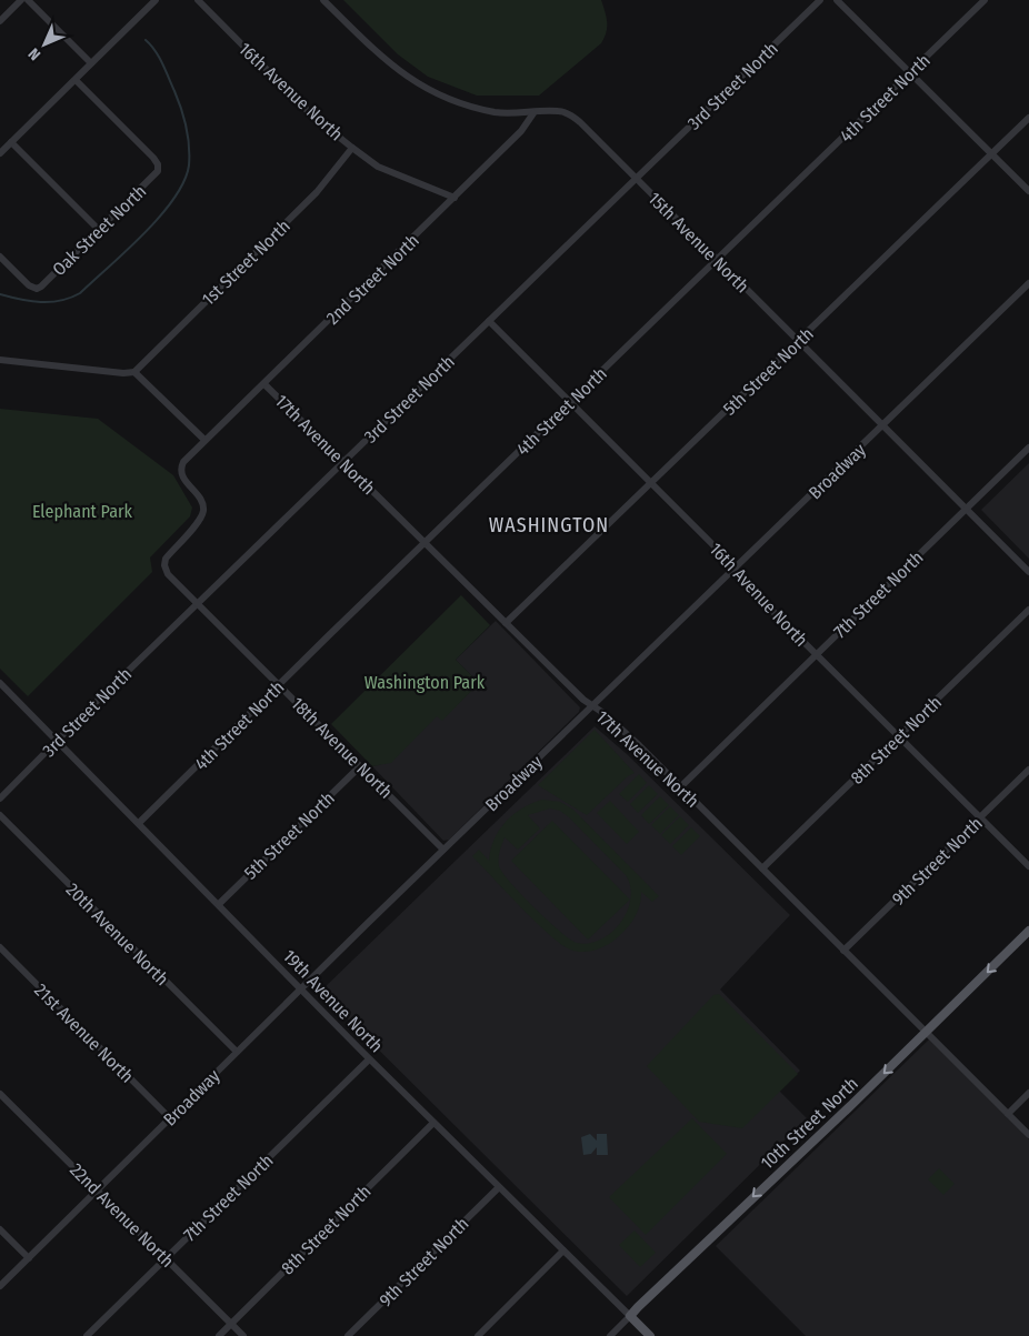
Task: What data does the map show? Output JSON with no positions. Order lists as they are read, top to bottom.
{
  "streets": {
    "main road": ["19th Avenue North", "10th Street North"],
    "street": [
      "3rd Street North",
      "16th Avenue North",
      "4th Street North",
      "Oak Street North",
      "15th Avenue North",
      "1st Street North",
      "2nd Street North",
      "5th Street North",
      "17th Avenue North",
      "Broadway",
      "7th Street North",
      "8th Street North",
      "18th Avenue North",
      "9th Street North",
      "20th Avenue North",
      "21st Avenue North",
      "22nd Avenue North"
    ]
  },
  "crossings": [
    ["3rd Street North", "16th Avenue North"],
    ["3rd Street North", "15th Avenue North"],
    ["3rd Street North", "17th Avenue North"],
    ["3rd Street North", "18th Avenue North"],
    ["3rd Street North", "19th Avenue North"],
    ["16th Avenue North", "4th Street North"],
    ["16th Avenue North", "1st Street North"],
    ["16th Avenue North", "2nd Street North"],
    ["16th Avenue North", "5th Street North"],
    ["16th Avenue North", "Broadway"],
    ["16th Avenue North", "7th Street North"],
    ["16th Avenue North", "8th Street North"],
    ["16th Avenue North", "9th Street North"],
    ["4th Street North", "15th Avenue North"],
    ["4th Street North", "17th Avenue North"],
    ["4th Street North", "18th Avenue North"],
    ["4th Street North", "19th Avenue North"],
    ["15th Avenue North", "2nd Street North"],
    ["15th Avenue North", "5th Street North"],
    ["15th Avenue North", "Broadway"],
    ["15th Avenue North", "7th Street North"],
    ["2nd Street North", "17th Avenue North"],
    ["2nd Street North", "18th Avenue North"],
    ["5th Street North", "17th Avenue North"],
    ["5th Street North", "18th Avenue North"],
    ["5th Street North", "19th Avenue North"],
    ["17th Avenue North", "Broadway"],
    ["17th Avenue North", "7th Street North"],
    ["17th Avenue North", "8th Street North"],
    ["17th Avenue North", "9th Street North"],
    ["17th Avenue North", "10th Street North"],
    ["Broadway", "18th Avenue North"],
    ["Broadway", "20th Avenue North"],
    ["Broadway", "19th Avenue North"],
    ["Broadway", "21st Avenue North"],
    ["Broadway", "22nd Avenue North"],
    ["7th Street North", "19th Avenue North"],
    ["7th Street North", "22nd Avenue North"],
    ["8th Street North", "19th Avenue North"],
    ["8th Street North", "22nd Avenue North"],
    ["9th Street North", "19th Avenue North"],
    ["19th Avenue North", "10th Street North"]
  ],
  "one_way": ["10th Street North"],
  "districts": ["WASHINGTON"],
  "parks": ["Elephant Park", "Washington Park"],
  "north": "bottom left"
}
